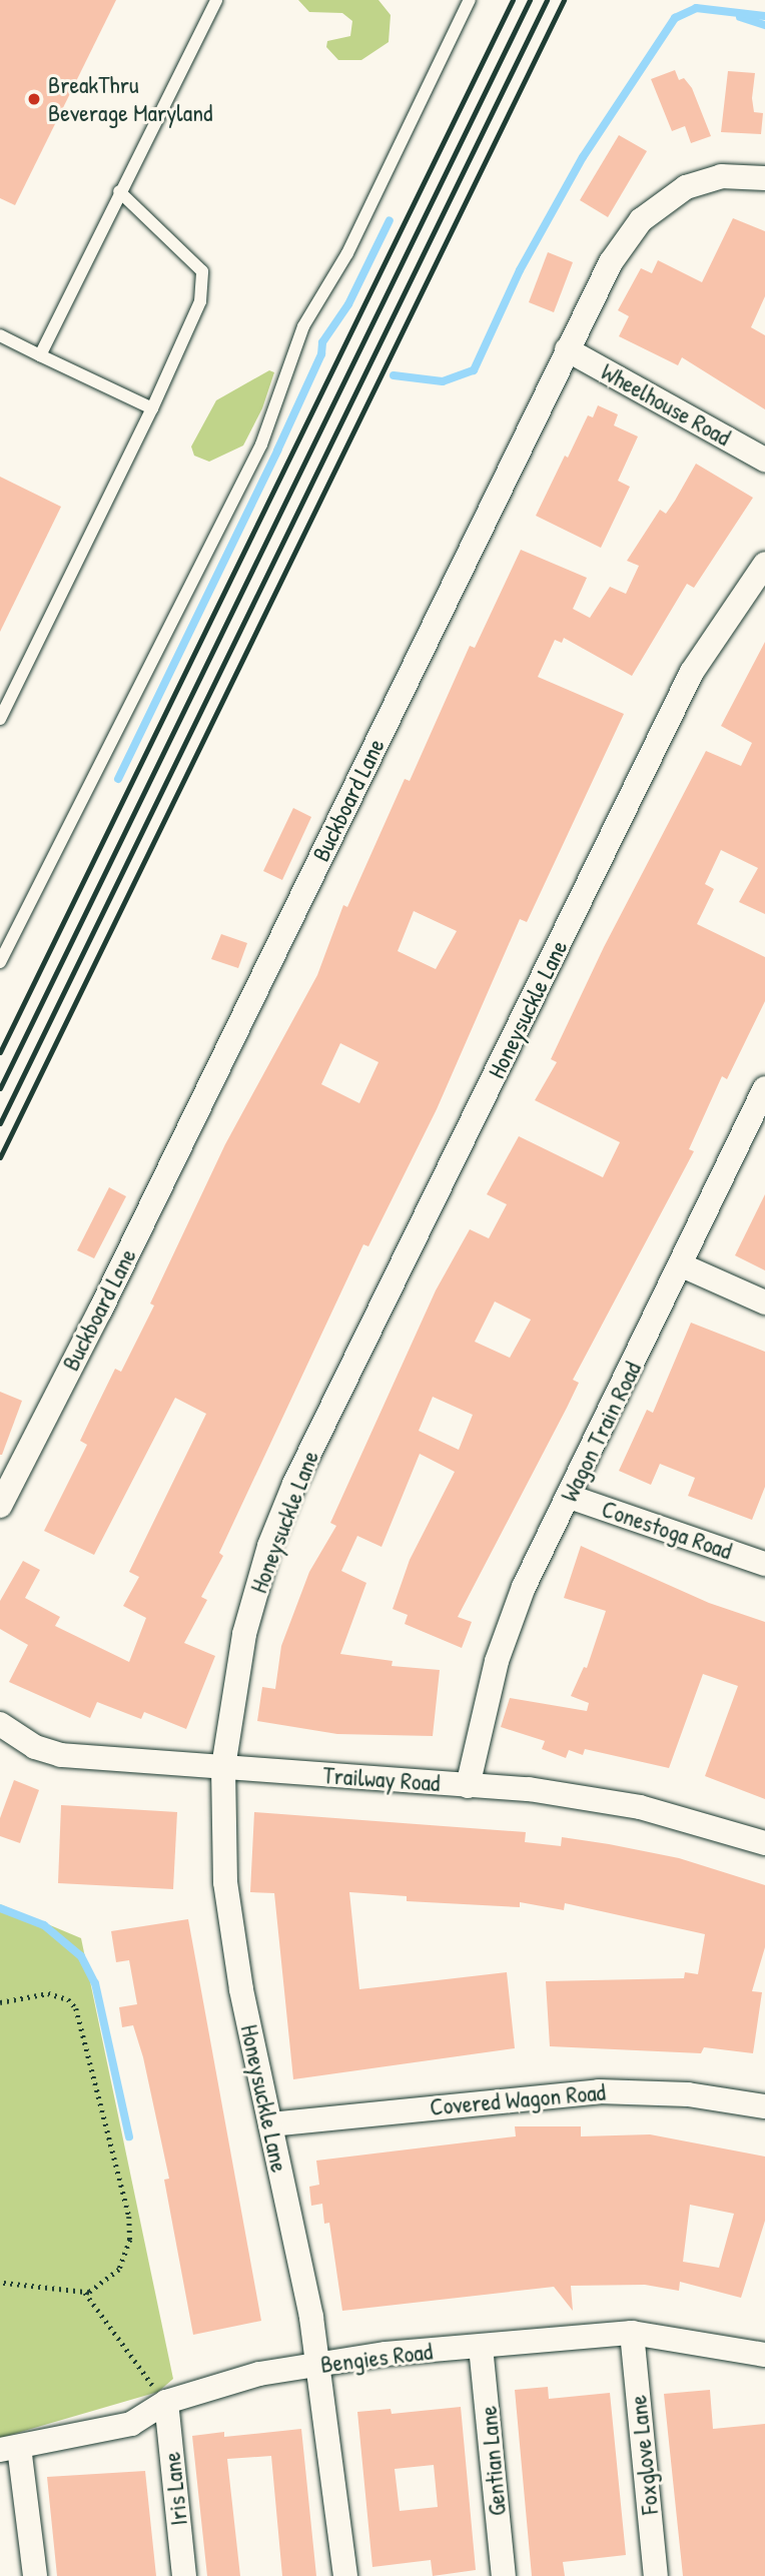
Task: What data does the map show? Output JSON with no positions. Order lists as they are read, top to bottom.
{
  "streets": {
    "street": [
      "Wheelhouse Road",
      "Buckboard Lane",
      "Honeysuckle Lane",
      "Wagon Train Road",
      "Conestoga Road",
      "Trailway Road",
      "Covered Wagon Road",
      "Bengies Road",
      "Foxglove Lane",
      "Gentian Lane",
      "Iris Lane"
    ]
  },
  "crossings": [
    ["Wheelhouse Road", "Buckboard Lane"],
    ["Honeysuckle Lane", "Trailway Road"],
    ["Honeysuckle Lane", "Covered Wagon Road"],
    ["Honeysuckle Lane", "Bengies Road"],
    ["Wagon Train Road", "Conestoga Road"],
    ["Wagon Train Road", "Trailway Road"],
    ["Bengies Road", "Foxglove Lane"],
    ["Bengies Road", "Gentian Lane"],
    ["Bengies Road", "Iris Lane"]
  ],
  "places": ["BreakThru Beverage Maryland"]
}
